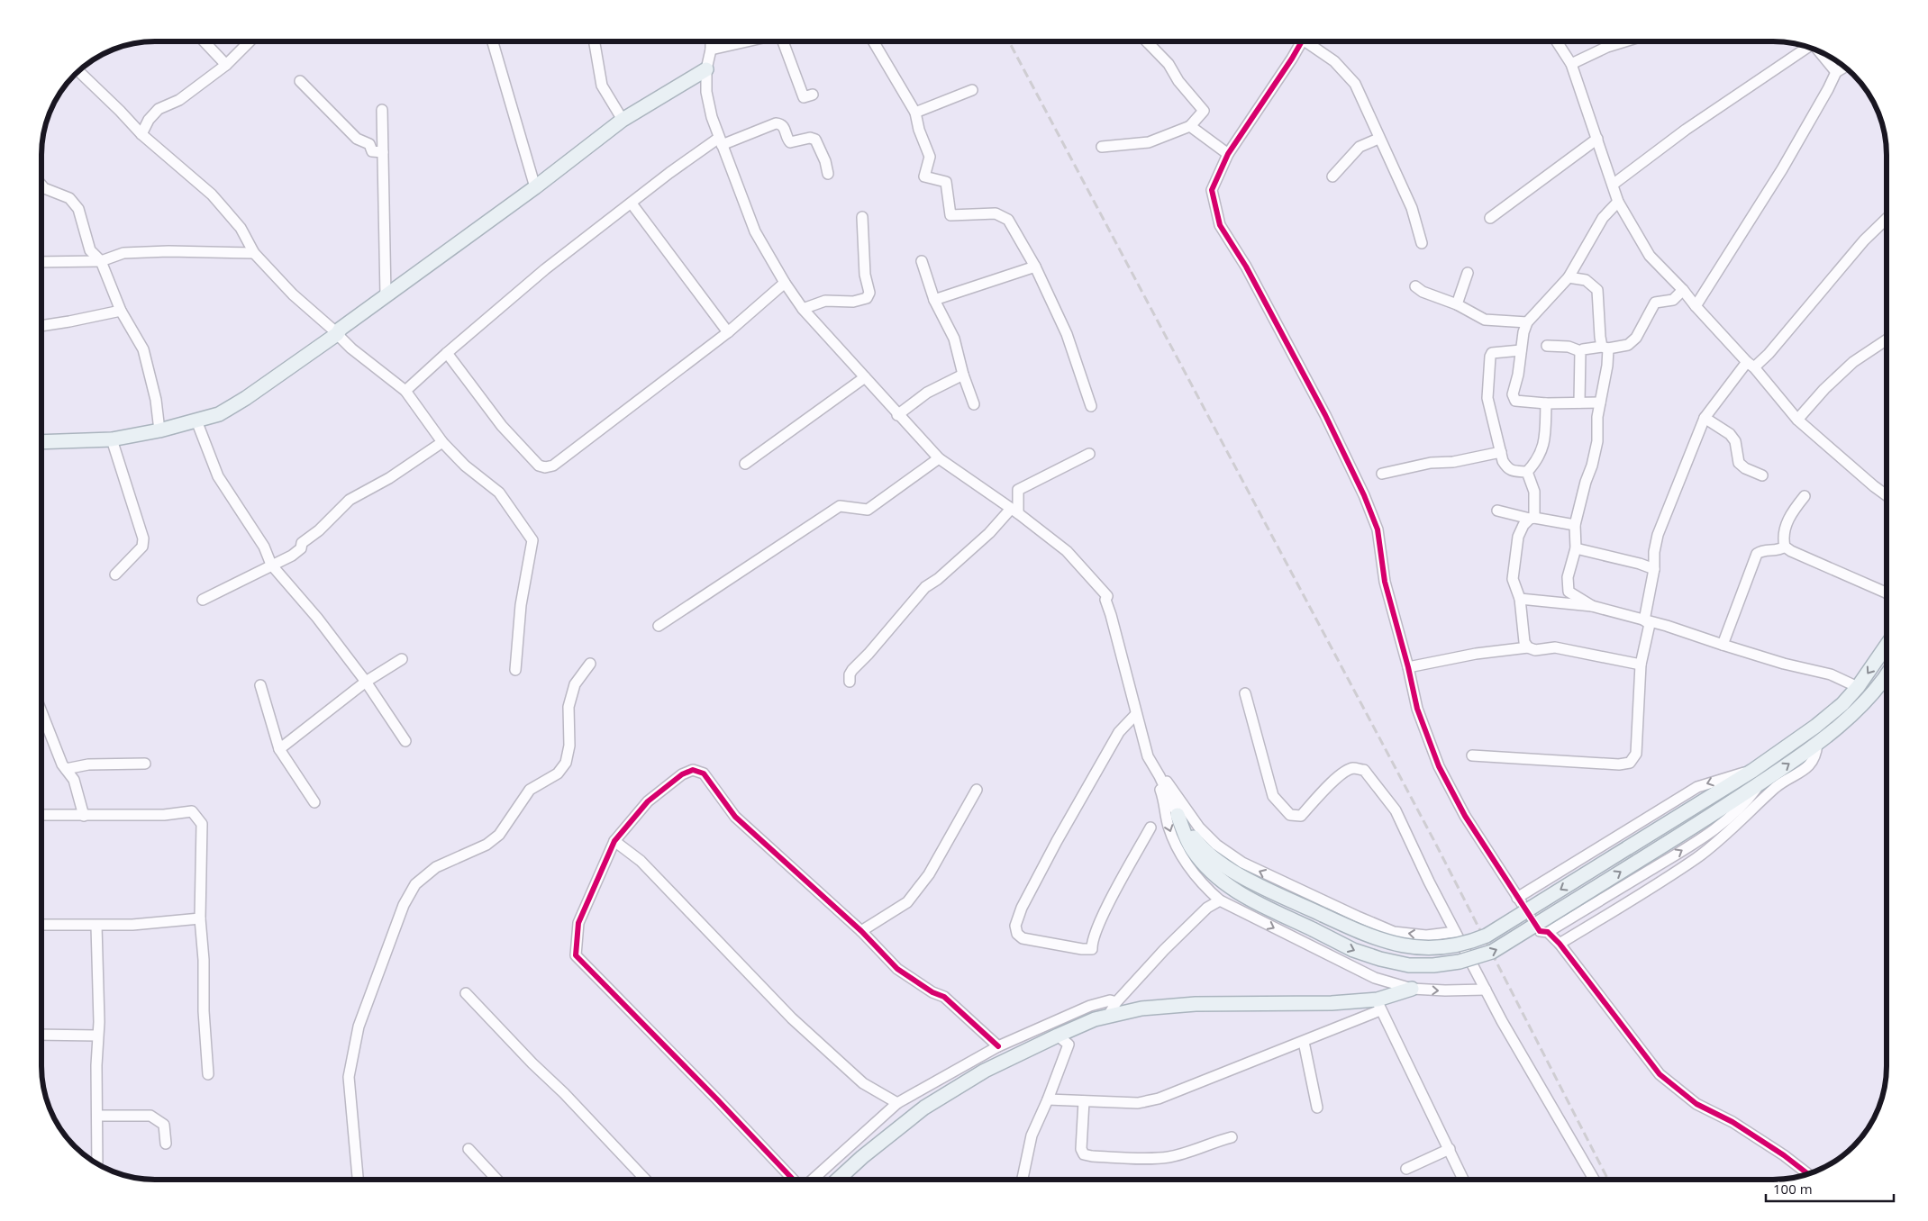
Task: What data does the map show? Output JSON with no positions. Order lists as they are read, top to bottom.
{
  "scale_bar": "100 m"
}
